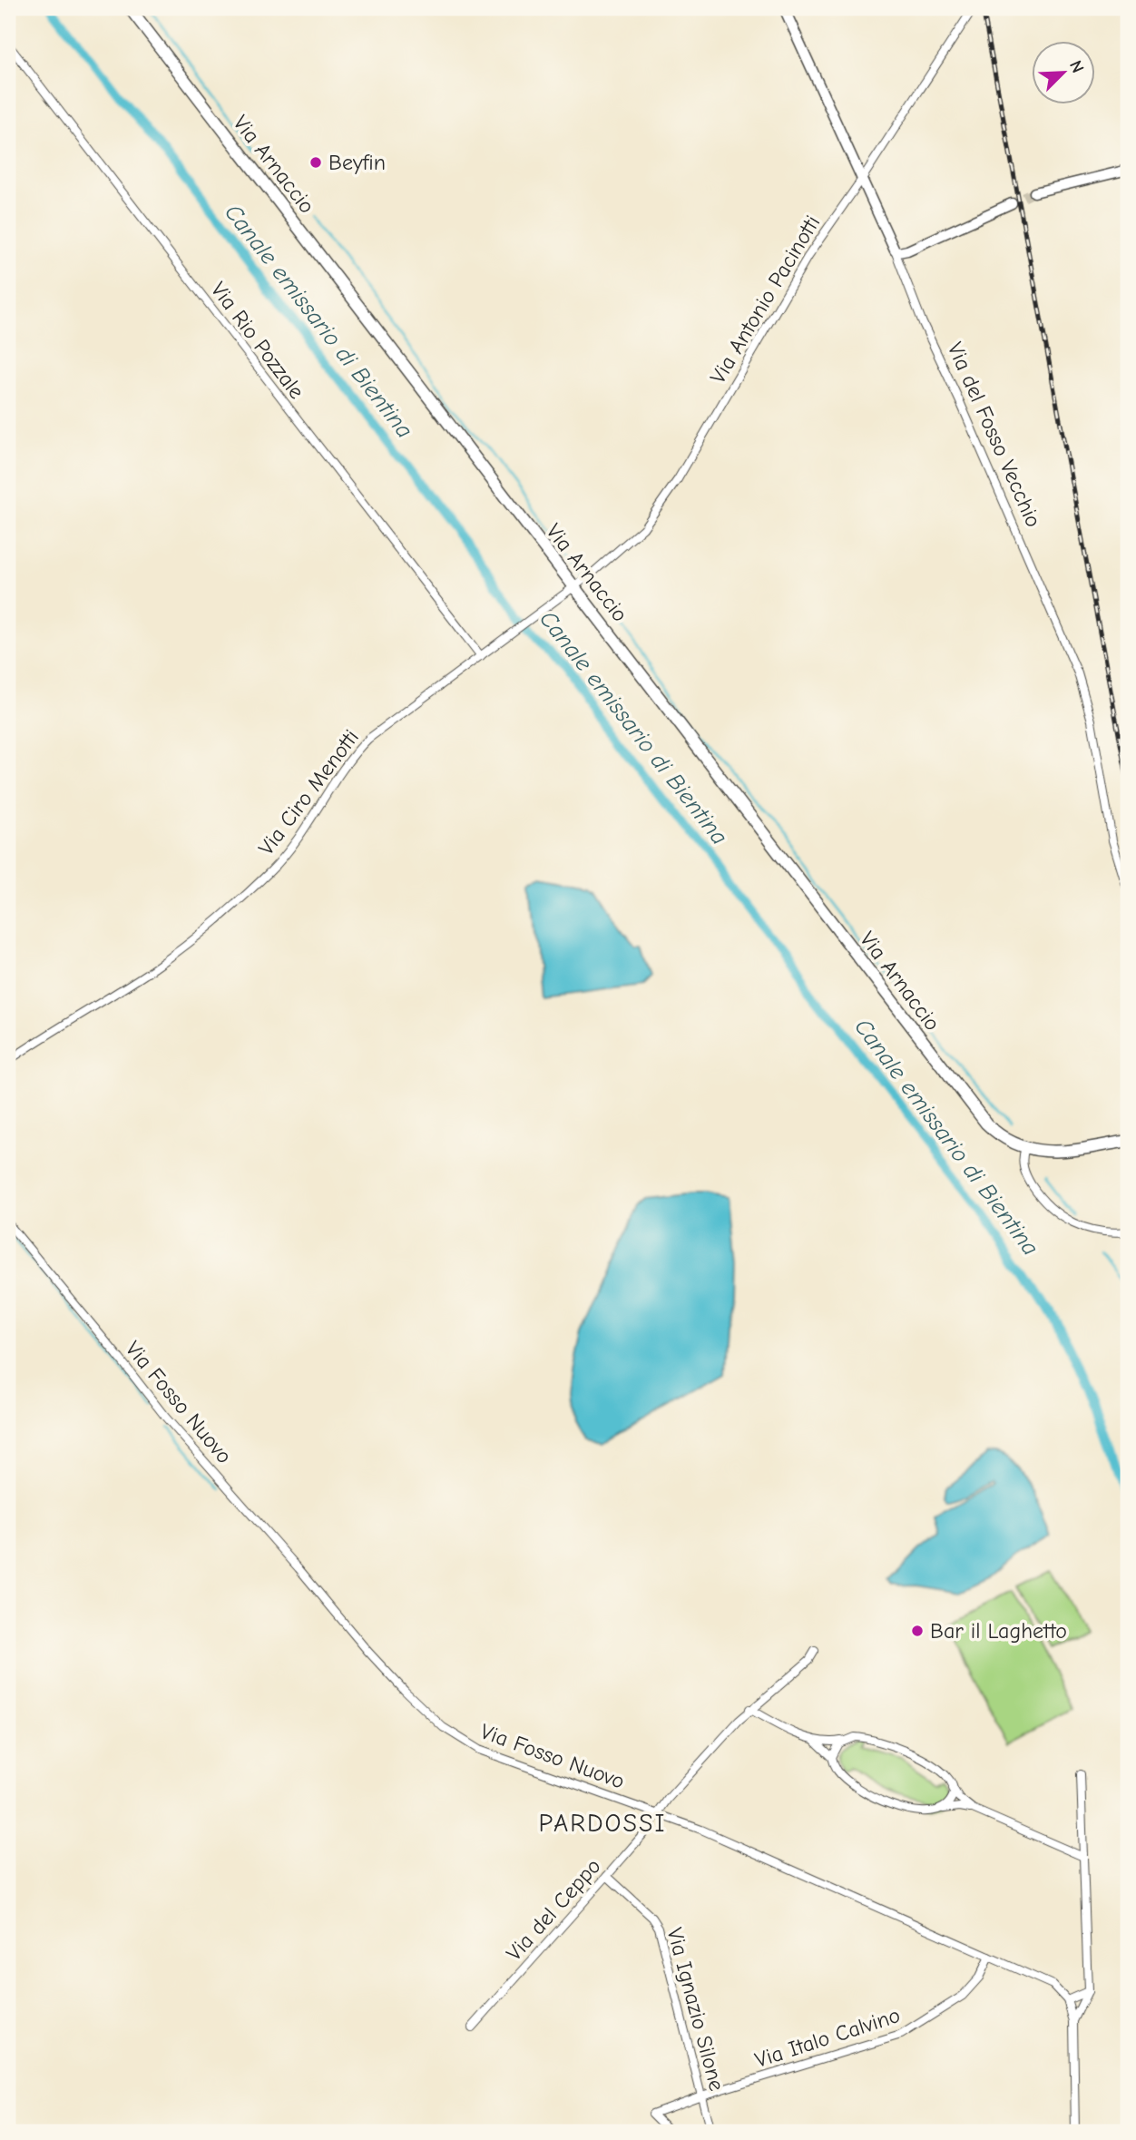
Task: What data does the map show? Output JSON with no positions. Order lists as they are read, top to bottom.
{
  "streets": {
    "main road": ["Via Arnaccio"],
    "street": [
      "Via Antonio Pacinotti",
      "Via Rio Pozzale",
      "Via del Fosso Vecchio",
      "Via Ciro Menotti",
      "Via Fosso Nuovo",
      "Via del Ceppo",
      "Via Ignazio Silone",
      "Via Italo Calvino"
    ]
  },
  "crossings": [
    ["Via Arnaccio", "Via Antonio Pacinotti"],
    ["Via Arnaccio", "Via Ciro Menotti"],
    ["Via Antonio Pacinotti", "Via del Fosso Vecchio"],
    ["Via Antonio Pacinotti", "Via Ciro Menotti"],
    ["Via Rio Pozzale", "Via Ciro Menotti"],
    ["Via Fosso Nuovo", "Via del Ceppo"],
    ["Via Fosso Nuovo", "Via Italo Calvino"],
    ["Via del Ceppo", "Via Ignazio Silone"],
    ["Via Ignazio Silone", "Via Italo Calvino"]
  ],
  "districts": ["PARDOSSI"],
  "water": ["Canale emissario di Bientina"],
  "places": ["Beyfin", "Bar il Laghetto"],
  "north": "top right"
}
